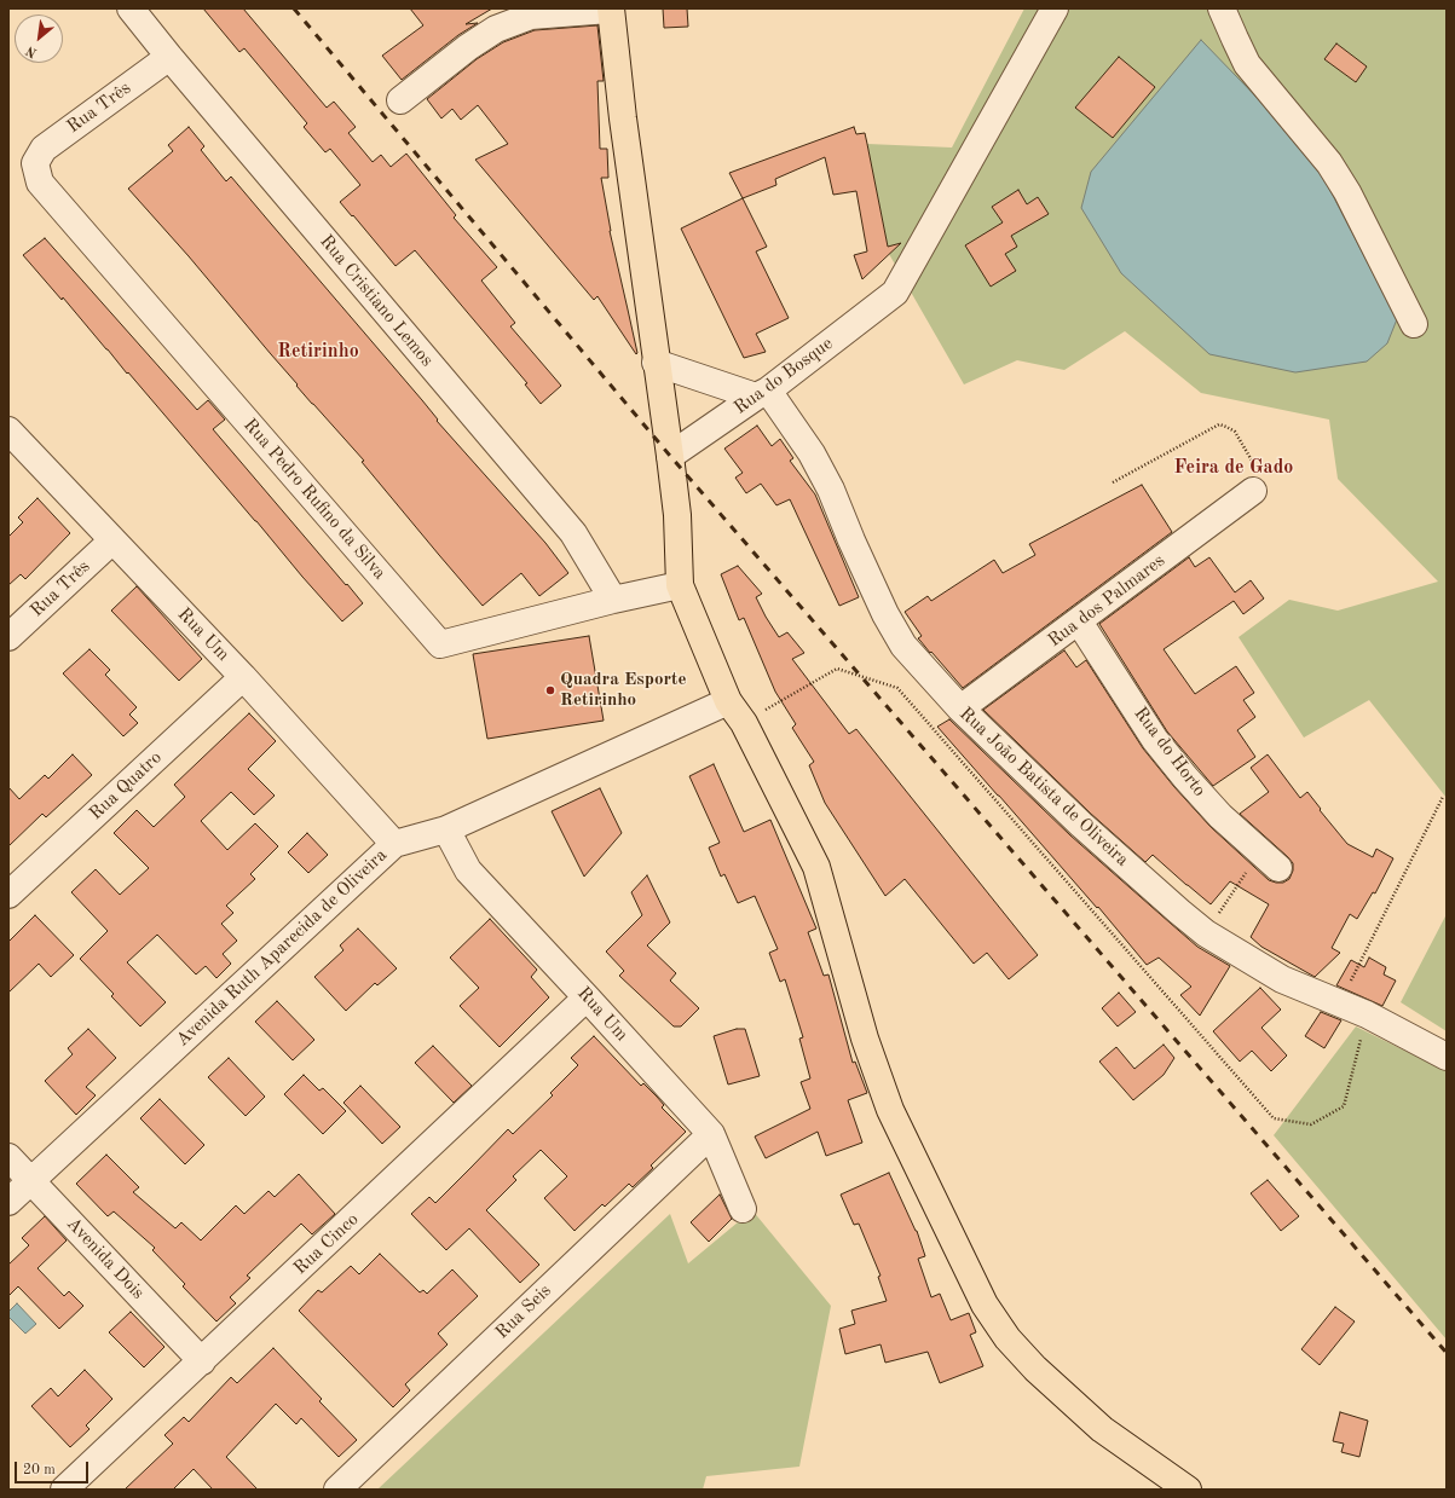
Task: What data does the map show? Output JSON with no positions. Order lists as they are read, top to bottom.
{
  "streets": {
    "street": [
      "Rua Três",
      "Rua Cristiano Lemos",
      "Rua do Bosque",
      "Rua Pedro Rufino da Silva",
      "Rua dos Palmares",
      "Rua Um",
      "Rua do Horto",
      "Rua Quatro",
      "Rua João Batista de Oliveira",
      "Avenida Ruth Aparecida de Oliveira",
      "Rua Cinco",
      "Avenida Dois",
      "Rua Seis"
    ]
  },
  "crossings": [
    ["Rua Três", "Rua Cristiano Lemos"],
    ["Rua Três", "Rua Pedro Rufino da Silva"],
    ["Rua Três", "Rua Um"],
    ["Rua Cristiano Lemos", "Rua Pedro Rufino da Silva"],
    ["Rua do Bosque", "Rua João Batista de Oliveira"],
    ["Rua dos Palmares", "Rua do Horto"],
    ["Rua dos Palmares", "Rua João Batista de Oliveira"],
    ["Rua Um", "Rua Quatro"],
    ["Rua Um", "Avenida Ruth Aparecida de Oliveira"],
    ["Rua Um", "Rua Cinco"],
    ["Rua Um", "Rua Seis"],
    ["Avenida Ruth Aparecida de Oliveira", "Avenida Dois"],
    ["Rua Cinco", "Avenida Dois"]
  ],
  "districts": ["Retirinho", "Feira de Gado"],
  "places": ["Quadra Esporte Retirinho"],
  "scale_bar": "20 m",
  "north": "bottom left"
}
